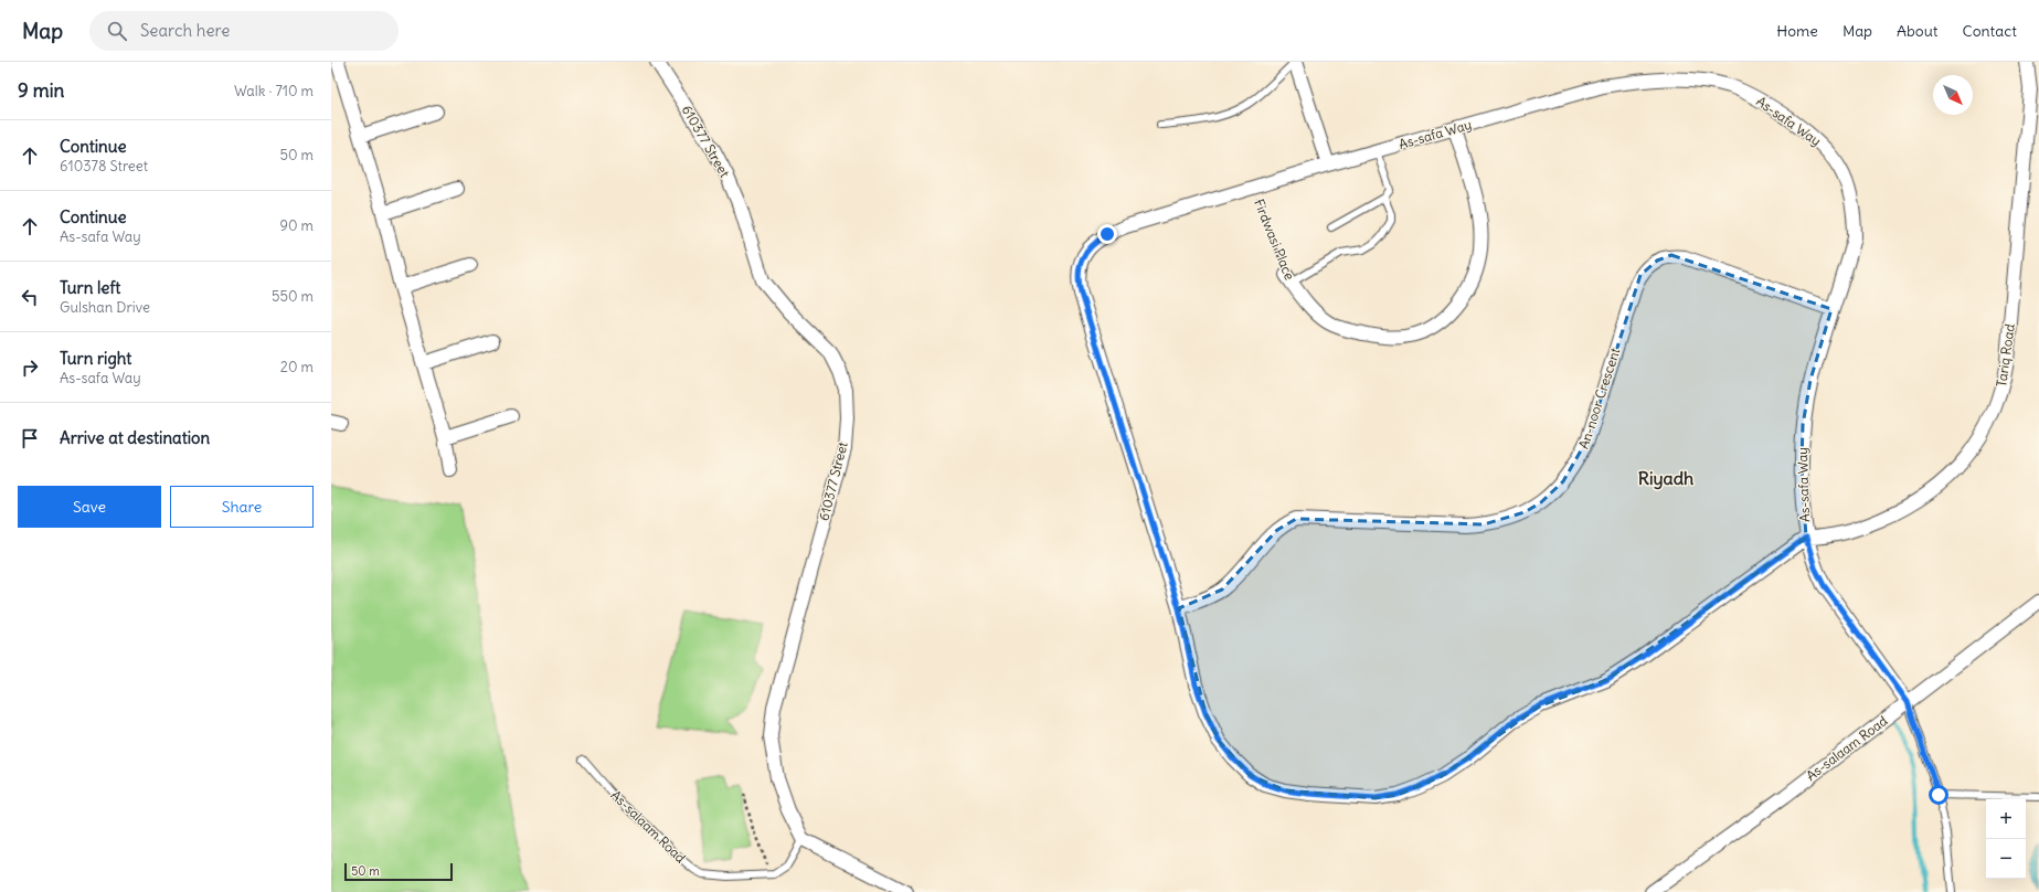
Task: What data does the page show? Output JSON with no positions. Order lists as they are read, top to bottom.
{
  "streets": {
    "street": [
      "As-safa Way",
      "610377 Street",
      "Firdwasi Place",
      "Tariq Road",
      "An-noor Crescent",
      "As-salaam Road"
    ]
  },
  "crossings": [
    ["As-safa Way", "Firdwasi Place"],
    ["As-safa Way", "Tariq Road"],
    ["As-safa Way", "An-noor Crescent"],
    ["As-safa Way", "As-salaam Road"]
  ],
  "districts": ["Riyadh"],
  "scale_bar": "50 m",
  "north": "bottom right",
  "page": {
    "header": "Map",
    "search": "Search here",
    "nav": [
      "Home",
      "Map",
      "About",
      "Contact"
    ],
    "heading": ["9 min", "Walk · 710 m"],
    "list": [
      ["Continue", "610378 Street", "50 m"],
      ["Continue", "As-safa Way", "90 m"],
      ["Turn left", "Gulshan Drive", "550 m"],
      ["Turn right", "As-safa Way", "20 m"],
      "Arrive at destination"
    ],
    "buttons": ["Save", "Share"],
    "map_buttons": ["+", "−"],
    "scale": "50 m"
  }
}
